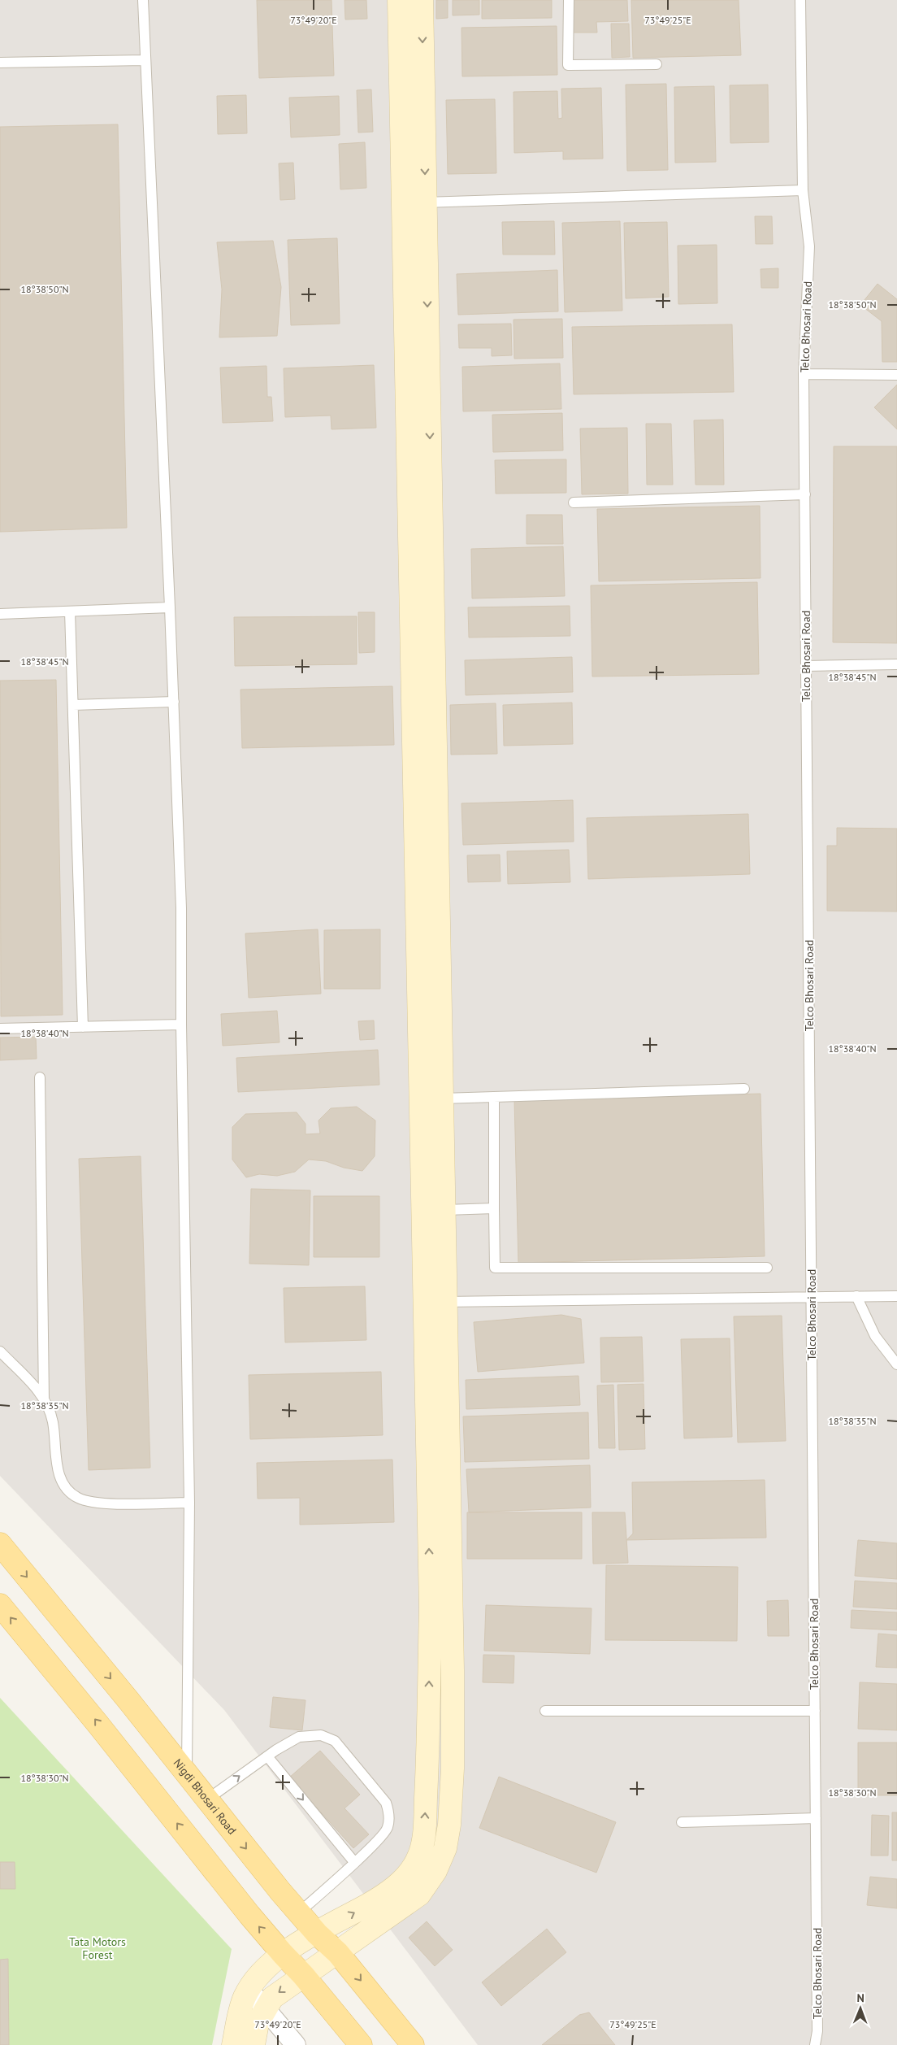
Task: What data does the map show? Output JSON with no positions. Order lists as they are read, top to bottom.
{
  "streets": {
    "main road": ["Nigdi Bhosari Road"],
    "lane": ["Telco Bhosari Road"]
  },
  "parks": ["Tata Motors Forest"],
  "north": "top",
  "coordinates": [
    "73°49'20\"E",
    "73°49'25\"E",
    "18°38'50\"N",
    "18°38'45\"N",
    "18°38'40\"N",
    "18°38'35\"N",
    "18°38'30\"N"
  ]
}
